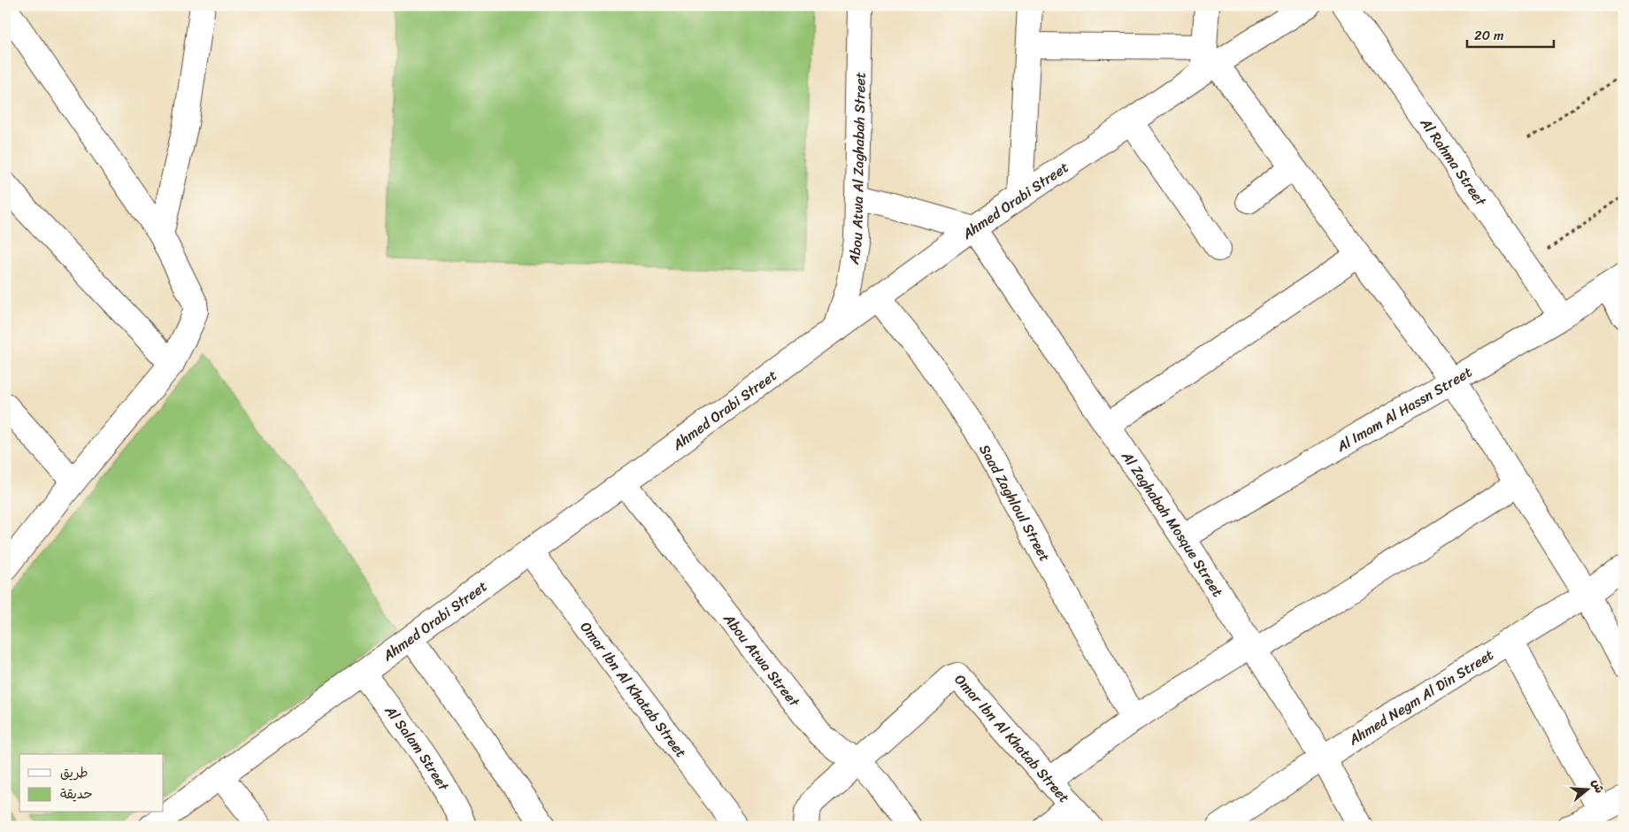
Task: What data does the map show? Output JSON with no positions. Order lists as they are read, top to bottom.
{
  "streets": {
    "street": [
      "Al Rahma Street",
      "Abou Atwa Al Zaghabah Street",
      "Ahmed Orabi Street",
      "Al Imam Al Hassn Street",
      "Saad Zaghloul Street",
      "Al Zaghabah Mosque Street",
      "Abou Atwa Street",
      "Omar Ibn Al Khatab Street",
      "Ahmed Negm Al Din Street",
      "Al Salam Street"
    ]
  },
  "crossings": [
    ["Al Rahma Street", "Al Imam Al Hassn Street"],
    ["Abou Atwa Al Zaghabah Street", "Ahmed Orabi Street"],
    ["Ahmed Orabi Street", "Saad Zaghloul Street"],
    ["Ahmed Orabi Street", "Al Zaghabah Mosque Street"],
    ["Ahmed Orabi Street", "Abou Atwa Street"],
    ["Ahmed Orabi Street", "Omar Ibn Al Khatab Street"],
    ["Ahmed Orabi Street", "Al Salam Street"],
    ["Al Imam Al Hassn Street", "Al Zaghabah Mosque Street"],
    ["Al Zaghabah Mosque Street", "Ahmed Negm Al Din Street"],
    ["Abou Atwa Street", "Omar Ibn Al Khatab Street"]
  ],
  "legend": ["طريق", "حديقة"],
  "scale_bar": "20 m",
  "north": "right"
}
